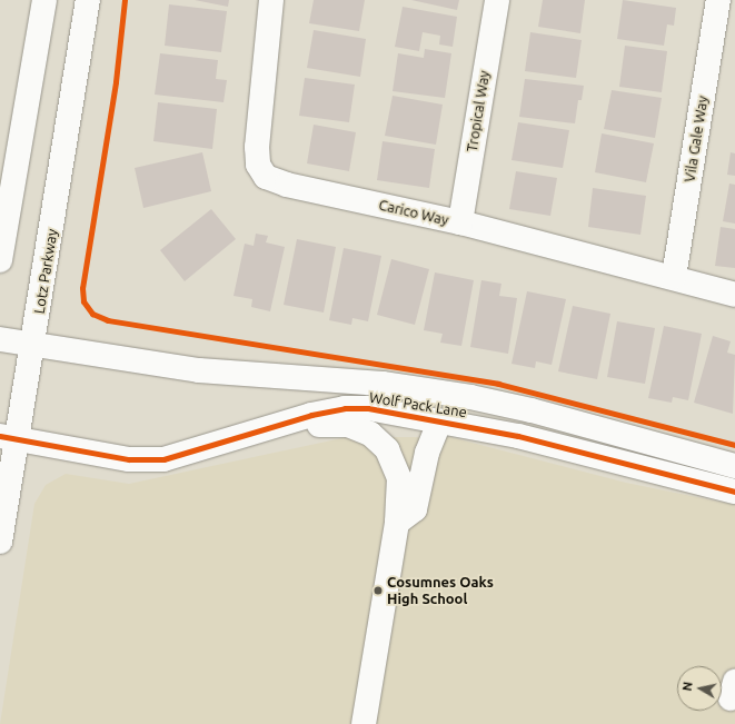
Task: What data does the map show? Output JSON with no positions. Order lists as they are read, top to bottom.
{
  "streets": {
    "street": [
      "Tropical Way",
      "Vila Gale Way",
      "Carico Way",
      "Lotz Parkway",
      "Wolf Pack Lane"
    ]
  },
  "crossings": [
    ["Tropical Way", "Carico Way"],
    ["Vila Gale Way", "Carico Way"],
    ["Lotz Parkway", "Wolf Pack Lane"]
  ],
  "places": ["Cosumnes Oaks High School"],
  "north": "left"
}
